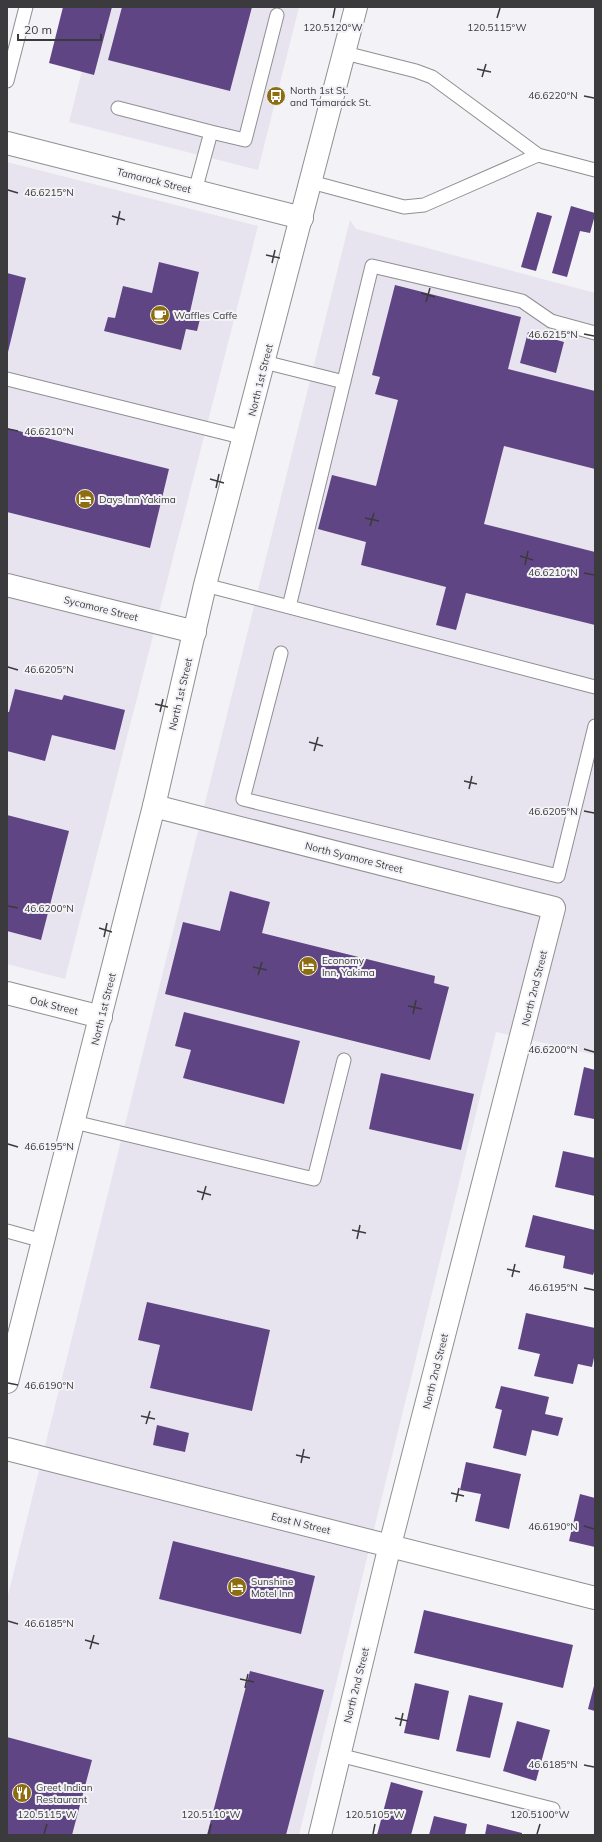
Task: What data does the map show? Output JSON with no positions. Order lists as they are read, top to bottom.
{
  "streets": {
    "street": [
      "Tamarack Street",
      "North 1st Street",
      "Sycamore Street",
      "North Syamore Street",
      "North 2nd Street",
      "Oak Street",
      "East N Street"
    ]
  },
  "crossings": [
    ["Tamarack Street", "North 1st Street"],
    ["North 1st Street", "Sycamore Street"],
    ["North 1st Street", "North Syamore Street"],
    ["North 1st Street", "Oak Street"],
    ["North Syamore Street", "North 2nd Street"],
    ["North 2nd Street", "East N Street"]
  ],
  "places": {
    "bus stop": ["North 1st St. and Tamarack St."],
    "cafe": ["Waffles Caffe"],
    "hotel": ["Days Inn Yakima", "Economy Inn, Yakima", "Sunshine Motel Inn"],
    "restaurant": ["Greet Indian Restaurant"]
  },
  "scale_bar": "20 m",
  "coordinates": [
    "120.5120°W",
    "120.5115°W",
    "46.6220°N",
    "46.6215°N",
    "46.6210°N",
    "46.6205°N",
    "46.6200°N",
    "46.6195°N",
    "46.6190°N",
    "46.6185°N",
    "120.5110°W",
    "120.5105°W",
    "120.5100°W"
  ]
}
